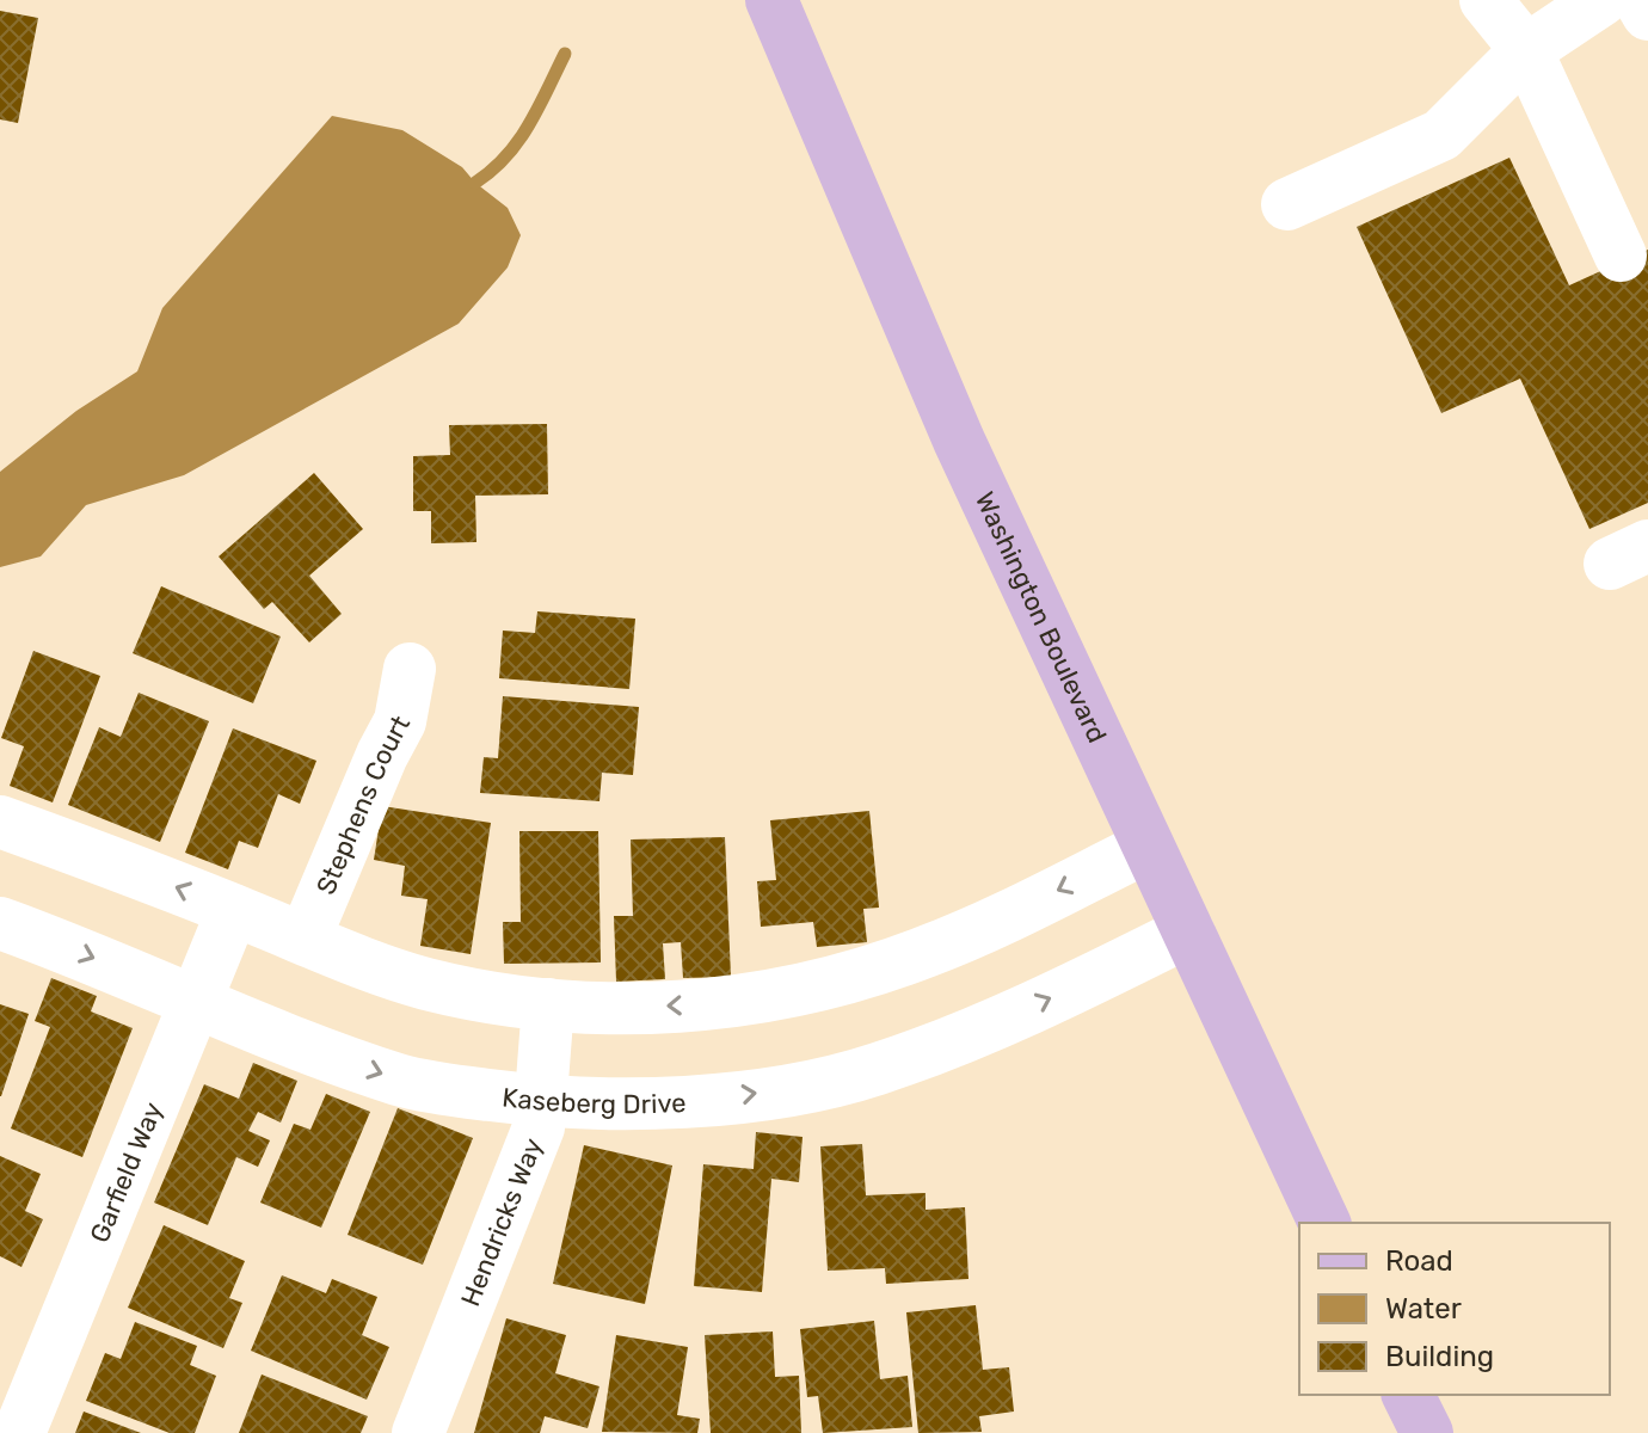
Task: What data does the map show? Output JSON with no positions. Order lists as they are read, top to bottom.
{
  "streets": {
    "main road": ["Washington Boulevard"],
    "street": [
      "Stephens Court",
      "Kaseberg Drive",
      "Garfield Way",
      "Hendricks Way"
    ]
  },
  "crossings": [
    ["Washington Boulevard", "Kaseberg Drive"],
    ["Kaseberg Drive", "Garfield Way"],
    ["Kaseberg Drive", "Hendricks Way"]
  ],
  "legend": ["Road", "Water", "Building"]
}
